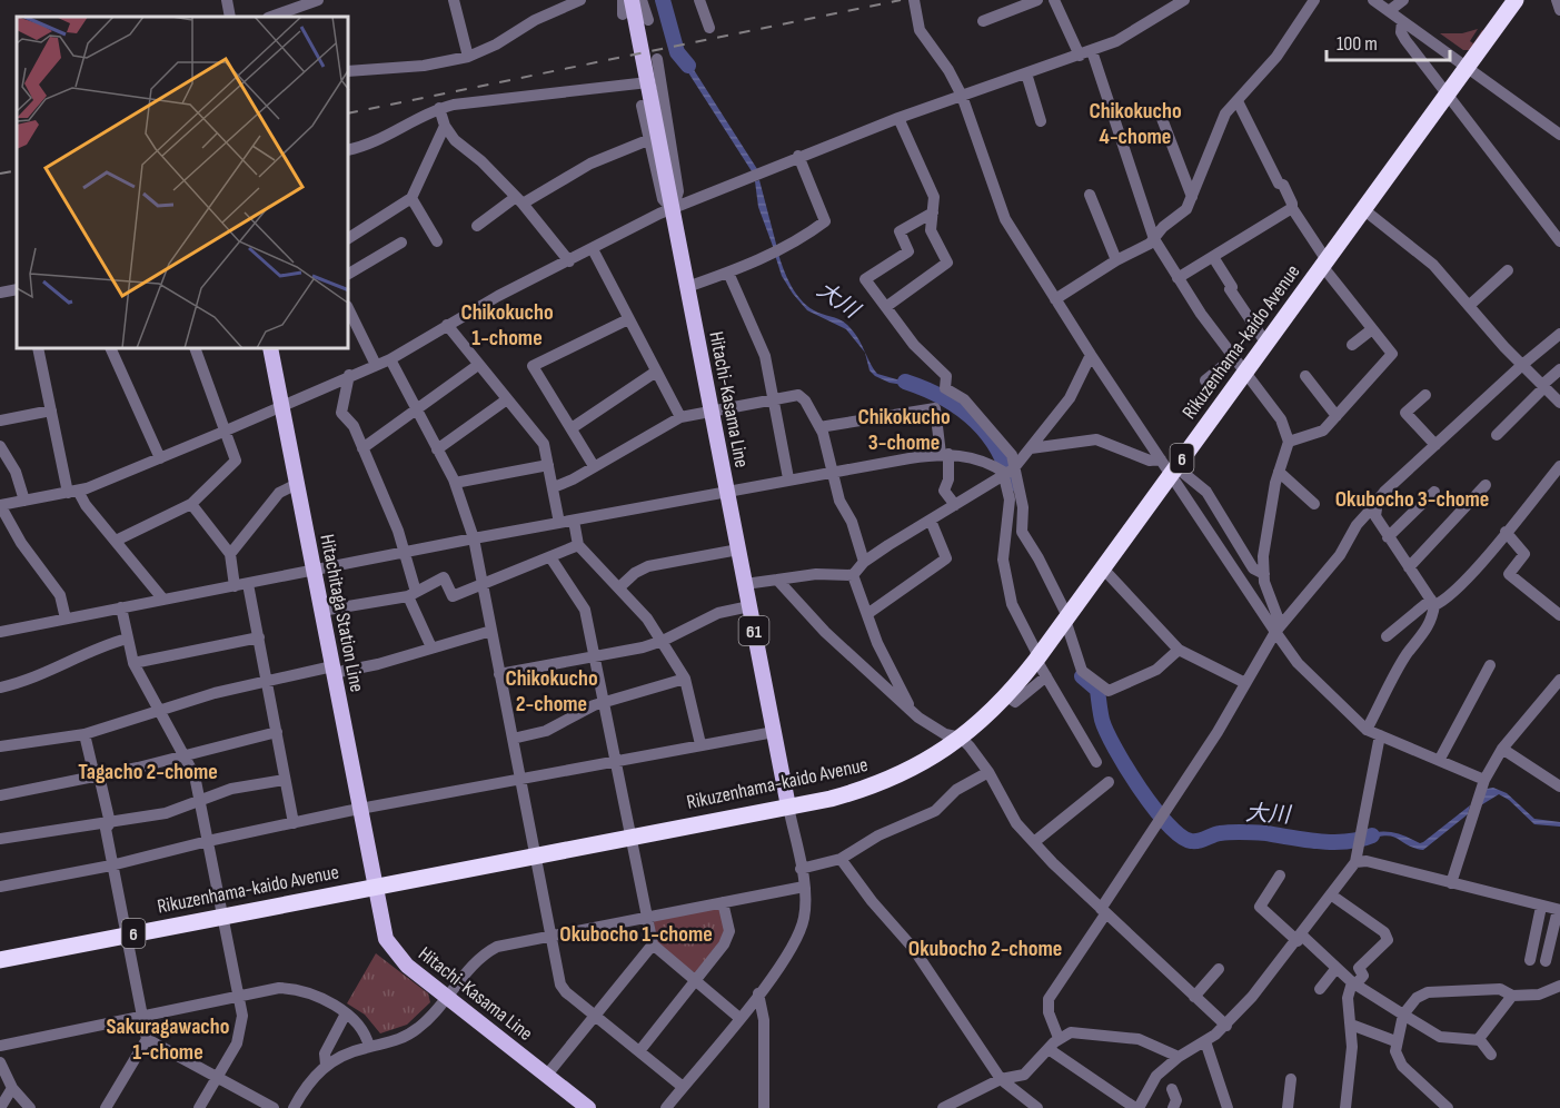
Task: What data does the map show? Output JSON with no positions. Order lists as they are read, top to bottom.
{
  "streets": {
    "highway": ["Rikuzenhama-kaido Avenue", "6"],
    "main road": ["Hitachi-Kasama Line", "Hitachitaga Station Line", "61"]
  },
  "crossings": [
    ["Rikuzenhama-kaido Avenue", "Hitachi-Kasama Line"],
    ["Rikuzenhama-kaido Avenue", "Hitachitaga Station Line"],
    ["Hitachi-Kasama Line", "Hitachitaga Station Line"]
  ],
  "districts": [
    "Chikokucho 4-chome",
    "Chikokucho 1-chome",
    "Chikokucho 3-chome",
    "Okubocho 3-chome",
    "Chikokucho 2-chome",
    "Tagacho 2-chome",
    "Okubocho 1-chome",
    "Okubocho 2-chome",
    "Sakuragawacho 1-chome"
  ],
  "water": ["大川"],
  "scale_bar": "100 m"
}
